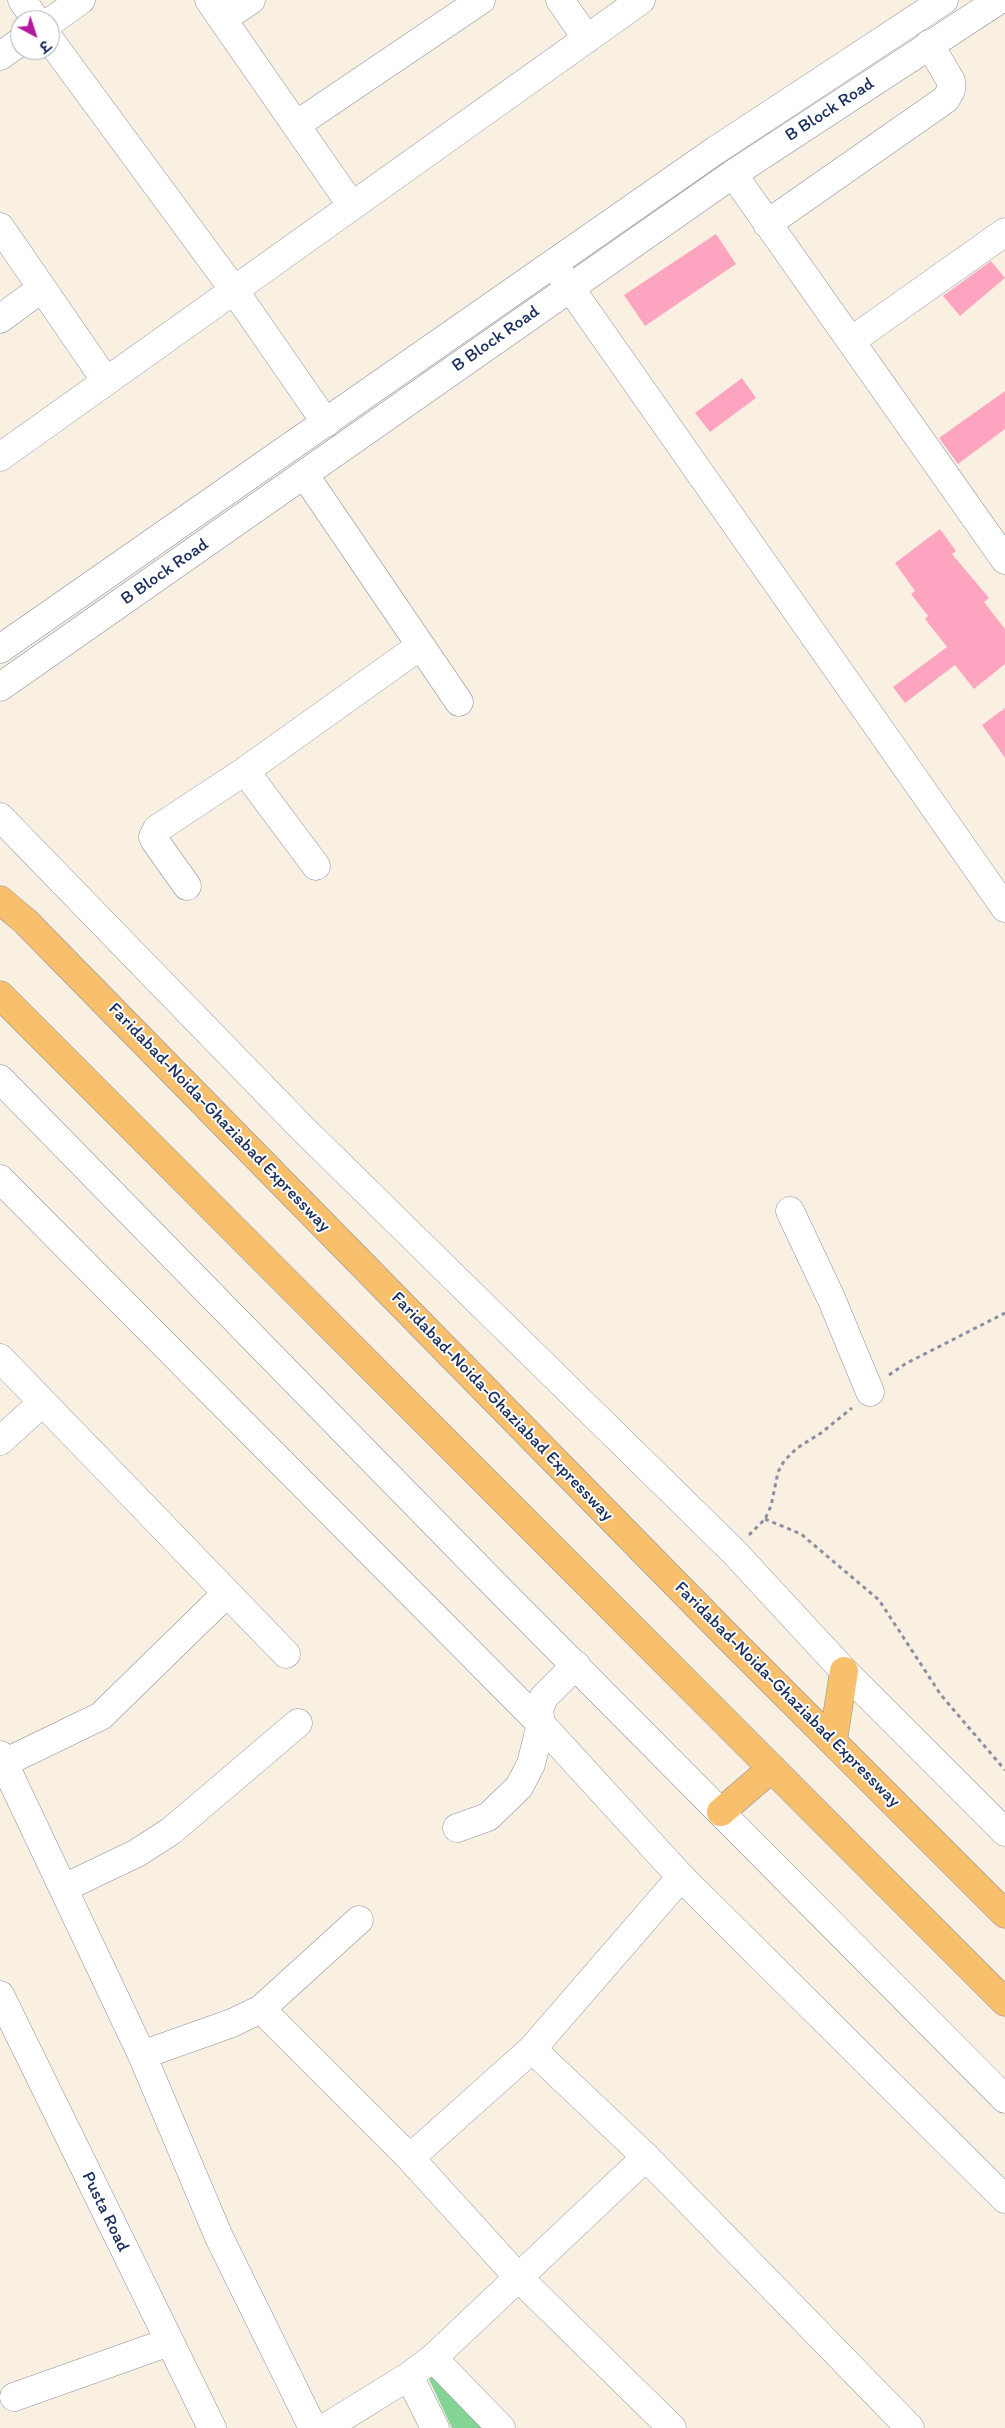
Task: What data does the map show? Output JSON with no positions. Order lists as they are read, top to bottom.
{
  "streets": {
    "main road": ["Faridabad-Noida-Ghaziabad Expressway"],
    "street": ["B Block Road", "Pusta Road"]
  },
  "north": "bottom right"
}
